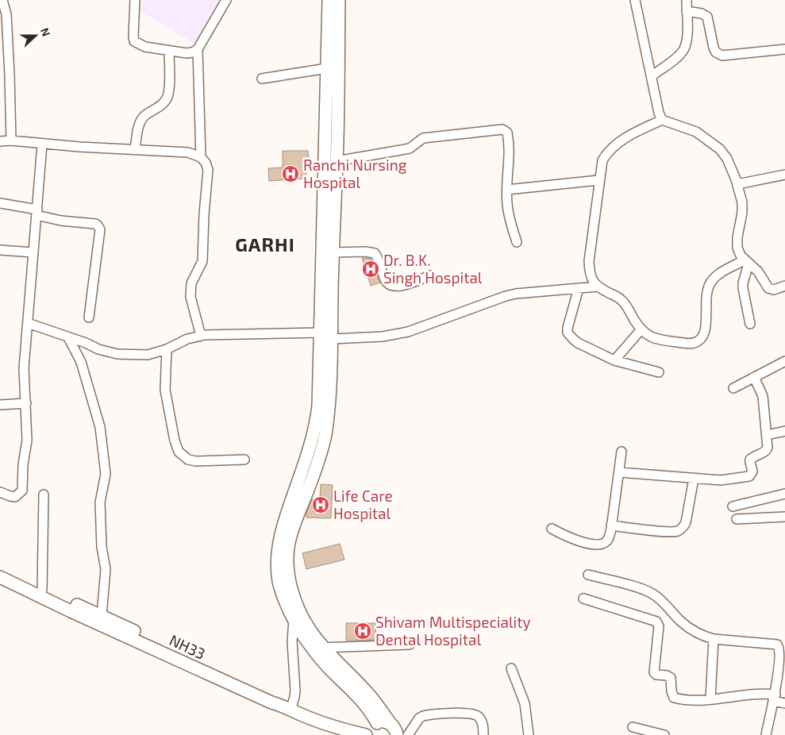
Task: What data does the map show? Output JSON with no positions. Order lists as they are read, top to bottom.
{
  "streets": {
    "main road": ["NH33"]
  },
  "districts": ["GARHI"],
  "places": {
    "hospital": [
      "Ranchi Nursing Hospital",
      "Dr. B.K. Singh Hospital",
      "Life Care Hospital",
      "Shivam Multispeciality Dental Hospital"
    ]
  },
  "north": "right"
}
